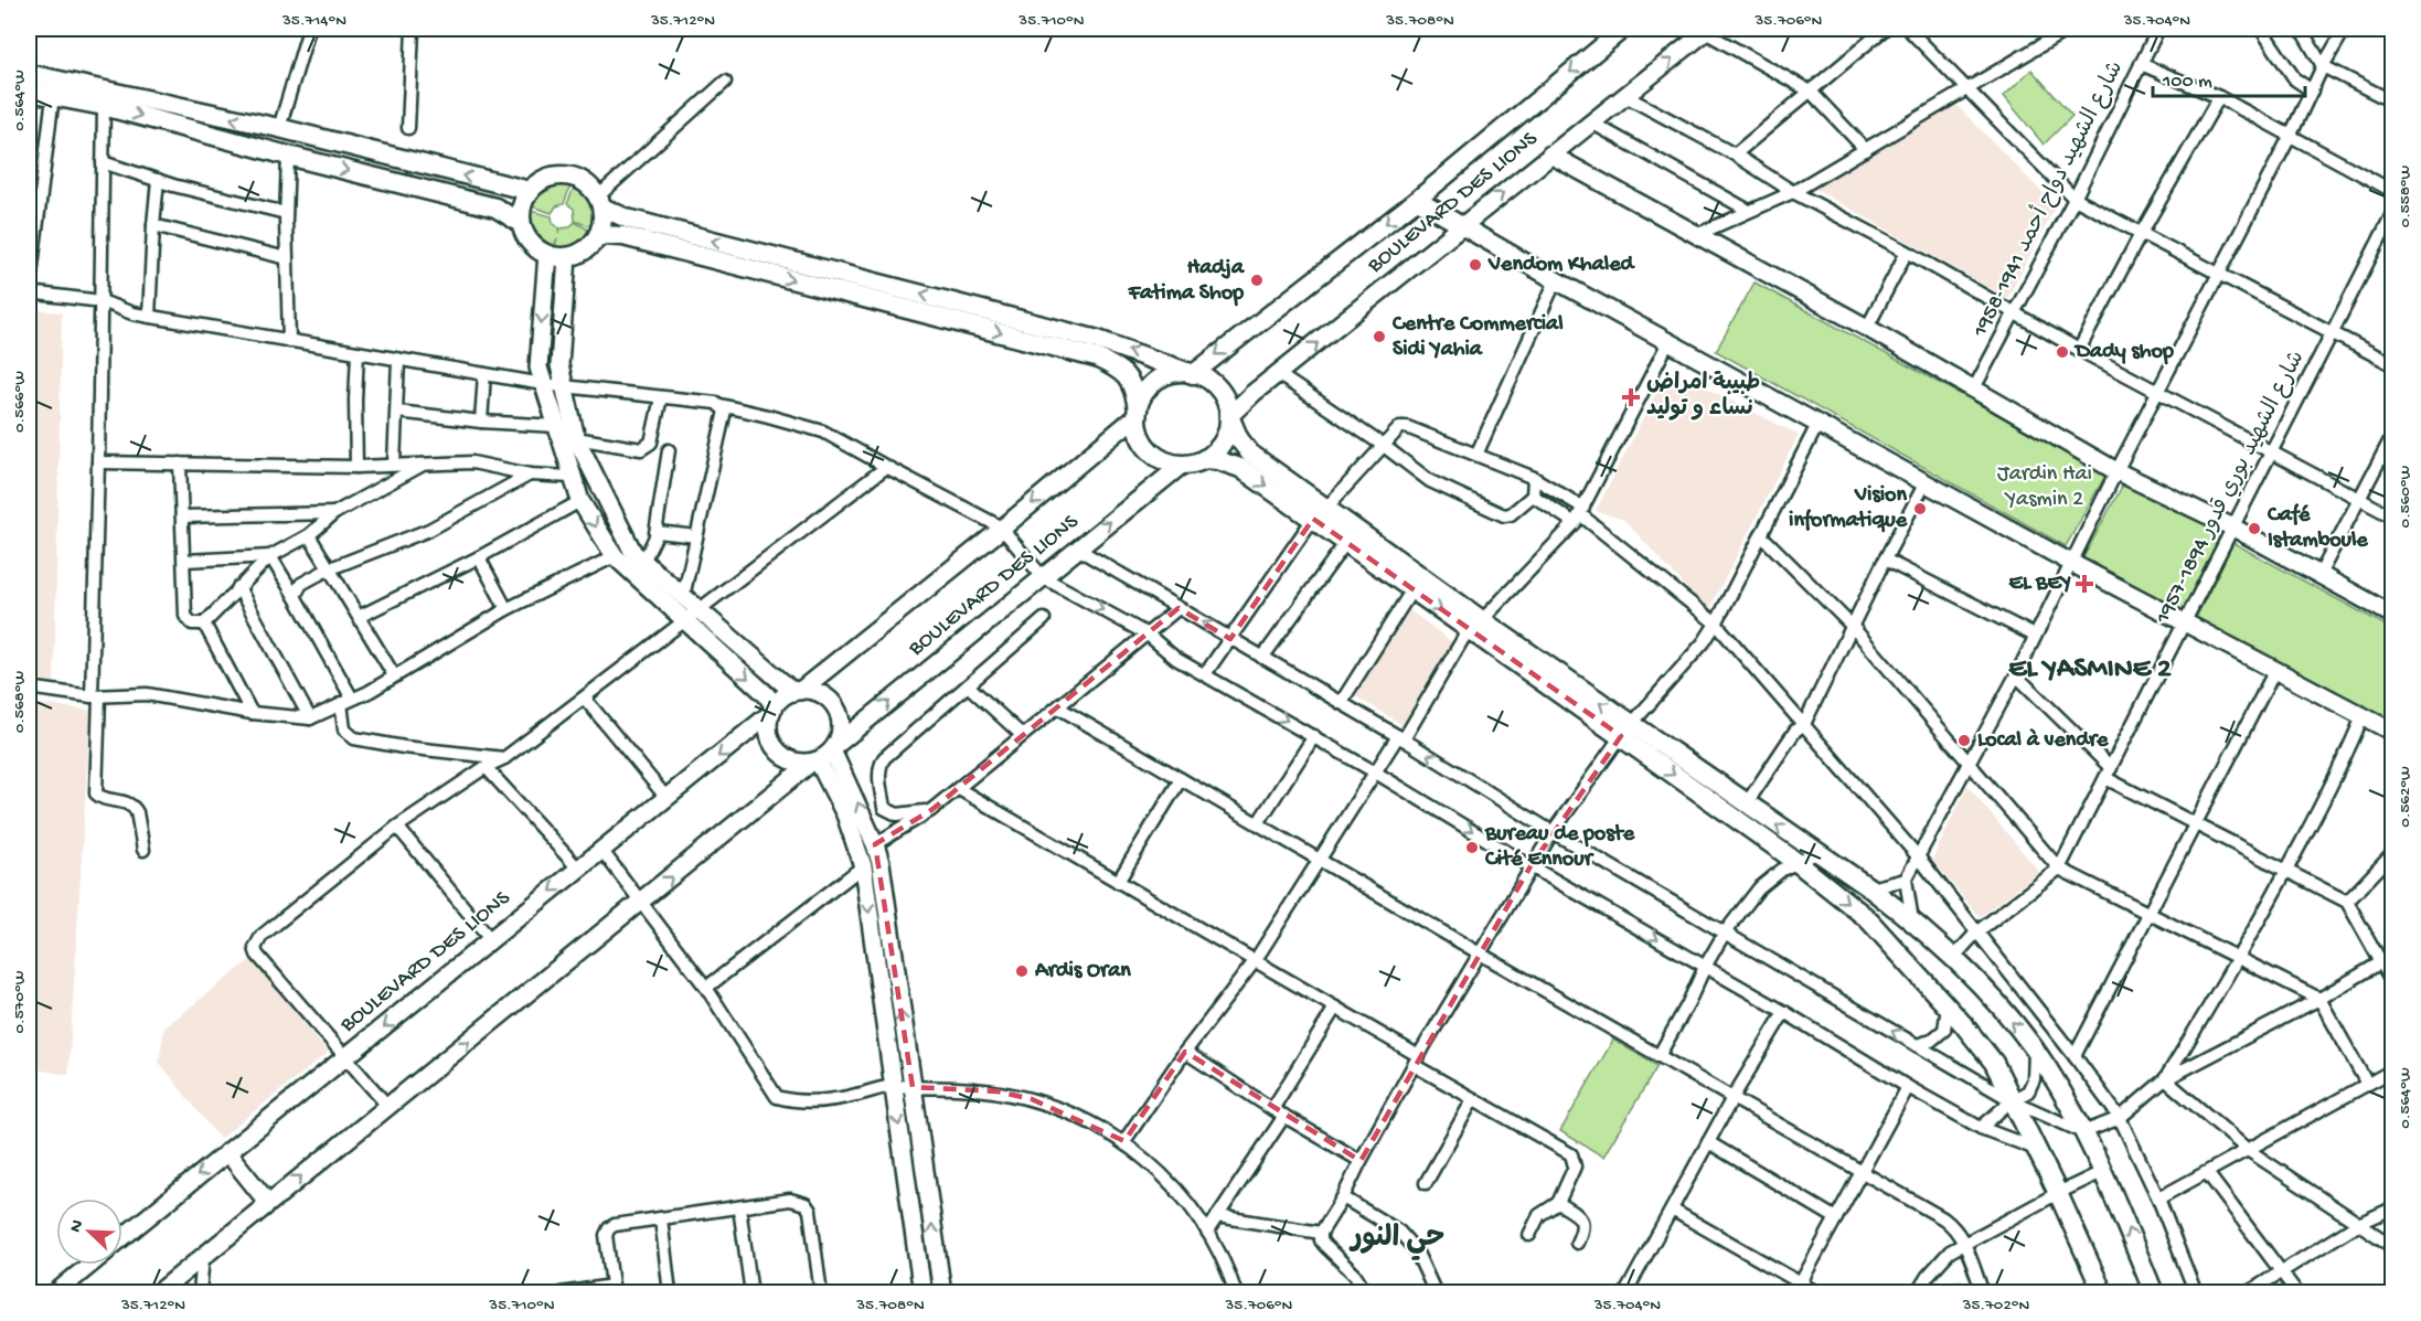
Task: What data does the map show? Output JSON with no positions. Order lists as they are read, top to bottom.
{
  "streets": {
    "main road": ["BOULEVARD DES LIONS"],
    "street": ["شارع الشهيد دواح أحمد 1941-1958", "شارع الشهيد بوري قدور 1894-1957"]
  },
  "districts": ["EL YASMINE 2", "حي النور"],
  "parks": ["Jardin Hai Yasmin 2"],
  "places": {
    "other": [
      "Vendom Khaled",
      "Hadja Fatima Shop",
      "Centre Commercial Sidi Yahia",
      "Dady shop",
      "Vision informatique",
      "Café Istamboule",
      "Local à vendre",
      "Bureau de poste Cité Ennour",
      "Ardis Oran"
    ],
    "health": ["طبيبة امراض نساء و توليد", "EL BEY"]
  },
  "scale_bar": "100 m",
  "north": "top left",
  "coordinates": [
    "35.714°N",
    "35.712°N",
    "35.710°N",
    "35.708°N",
    "35.706°N",
    "35.704°N",
    "0.564°W",
    "0.558°W",
    "0.566°W",
    "0.560°W",
    "0.568°W",
    "0.562°W",
    "0.570°W",
    "35.702°N"
  ]
}
